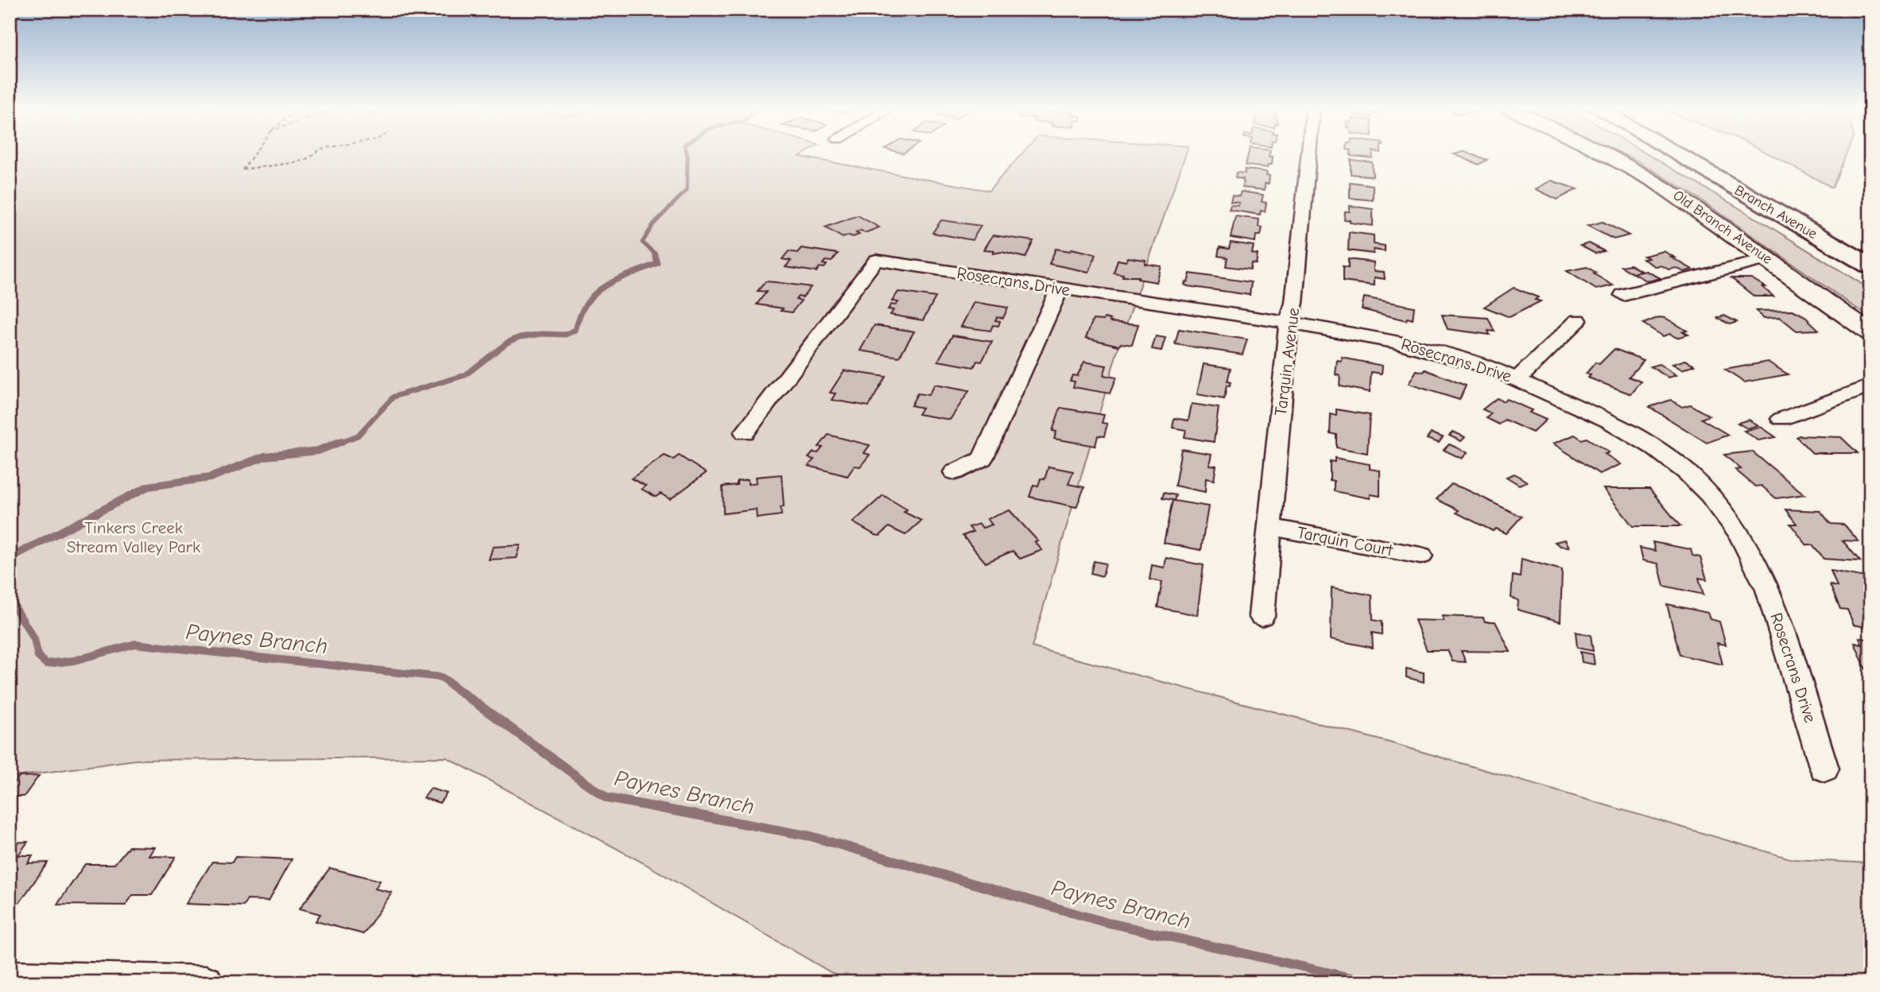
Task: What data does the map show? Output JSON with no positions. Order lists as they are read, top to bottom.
{
  "streets": {
    "highway": ["Branch Avenue"],
    "main road": ["Old Branch Avenue"],
    "street": ["Rosecrans Drive", "Tarquin Avenue", "Tarquin Court"]
  },
  "crossings": [
    ["Rosecrans Drive", "Tarquin Avenue"],
    ["Tarquin Avenue", "Tarquin Court"]
  ],
  "water": ["Paynes Branch"],
  "parks": ["Tinkers Creek Stream Valley Park"]
}
